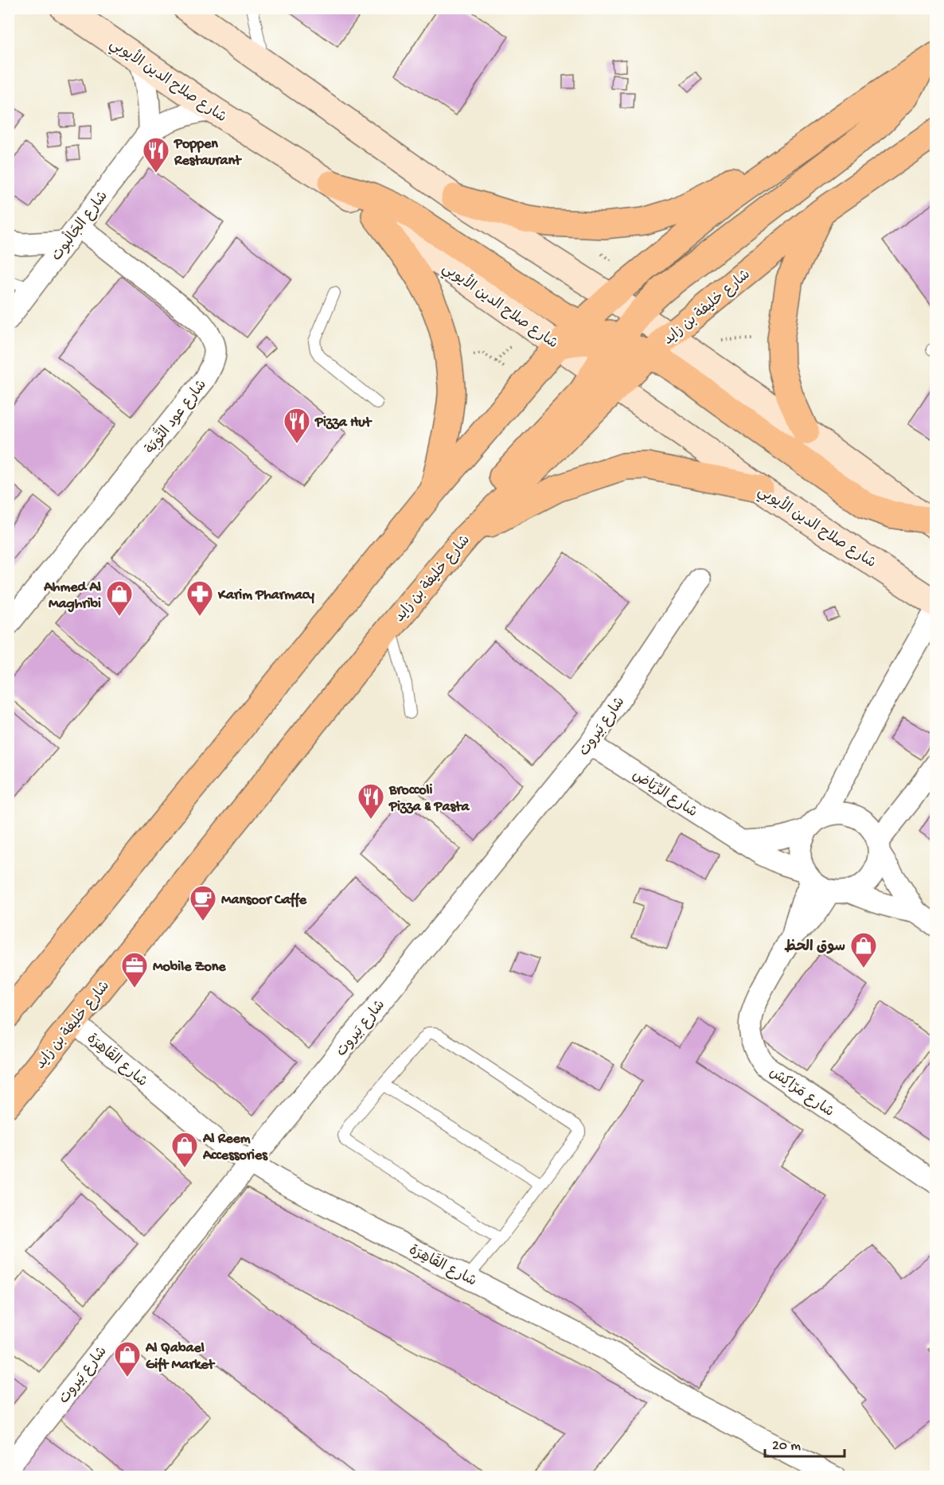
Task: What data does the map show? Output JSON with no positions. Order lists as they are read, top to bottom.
{
  "streets": {
    "main road": ["شارع خليفة بن زايد"],
    "street": [
      "شارع صلاح الدين الأيوبي",
      "شارع الجَالْبوت",
      "شارع عود التُّوبَة",
      "شارع بَيروت",
      "شارع الرِّيَاض",
      "شارع القَاهِرَة",
      "شارع مَرّاكِش"
    ]
  },
  "crossings": [
    ["شارع صلاح الدين الأيوبي", "شارع الجَالْبوت"],
    ["شارع صلاح الدين الأيوبي", "شارع خليفة بن زايد"],
    ["شارع الجَالْبوت", "شارع عود التُّوبَة"],
    ["شارع خليفة بن زايد", "شارع القَاهِرَة"],
    ["شارع بَيروت", "شارع الرِّيَاض"],
    ["شارع بَيروت", "شارع القَاهِرَة"],
    ["شارع الرِّيَاض", "شارع مَرّاكِش"]
  ],
  "places": {
    "restaurant": ["Poppen Restaurant", "Pizza Hut", "Broccoli Pizza & Pasta"],
    "shop": [
      "Ahmed Al Maghribi",
      "سوق الحظ",
      "Al Reem Accessories",
      "Al Qabael Gift Market"
    ],
    "pharmacy": ["Karim Pharmacy"],
    "cafe": ["Mansoor Caffe"],
    "office": ["Mobile Zone"]
  },
  "scale_bar": "20 m"
}
